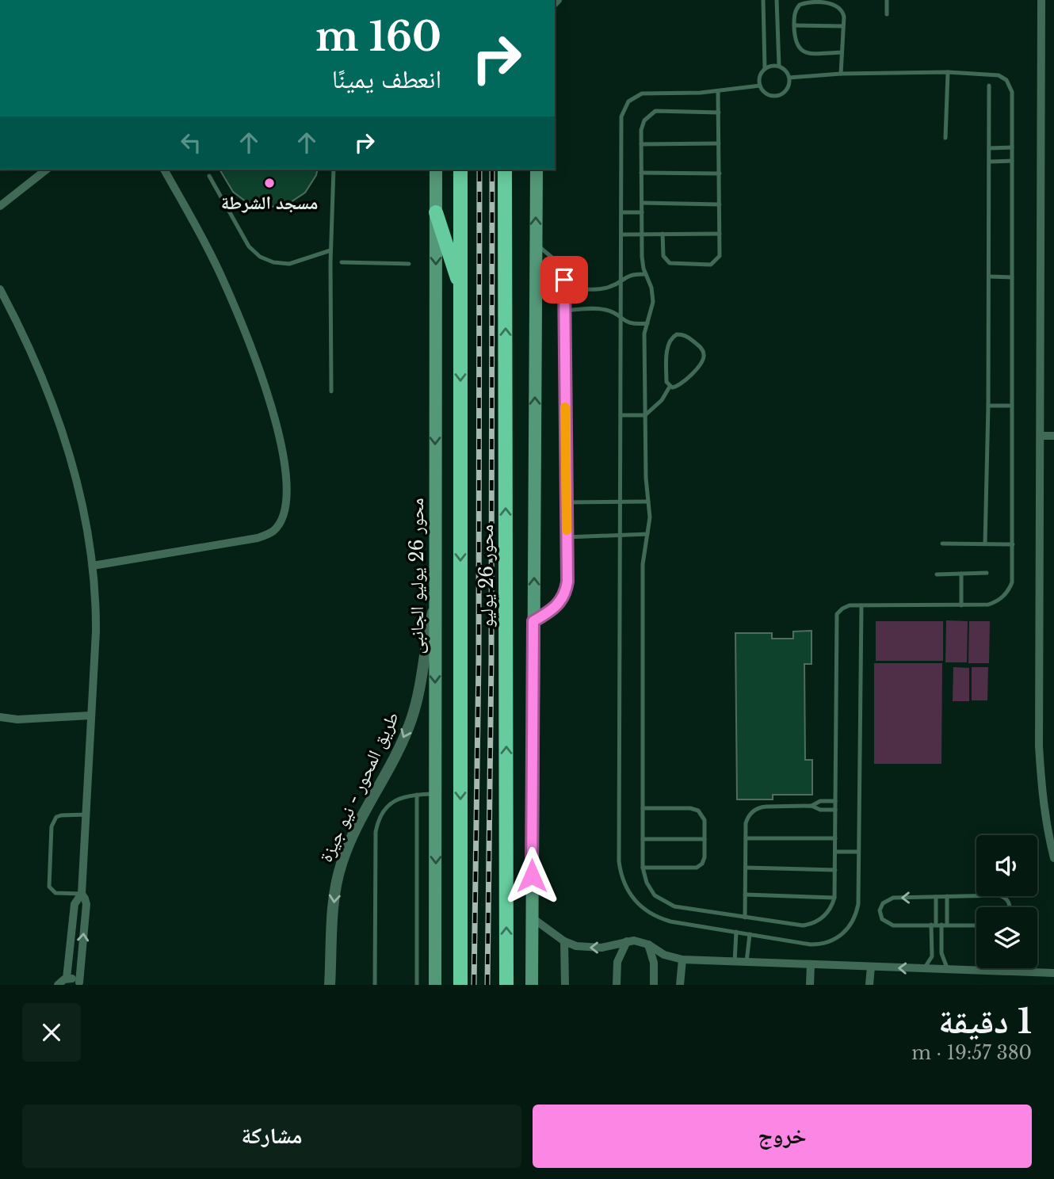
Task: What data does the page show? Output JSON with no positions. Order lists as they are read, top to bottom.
{
  "streets": {
    "highway": ["محور 26 يوليو"],
    "main road": ["محور 26 يوليو الجانبى"],
    "street": ["طريق المحور - نيو جيزة"]
  },
  "crossings": [
    ["محور 26 يوليو الجانبى", "طريق المحور - نيو جيزة"]
  ],
  "one_way": ["طريق المحور - نيو جيزة"],
  "places": ["مسجد الشرطة"],
  "page": {
    "turn": ["160 m", "انعطف يمينًا"],
    "heading": ["1 دقيقة", "380 m · 19:57"],
    "buttons": ["خروج", "مشاركة"]
  }
}
